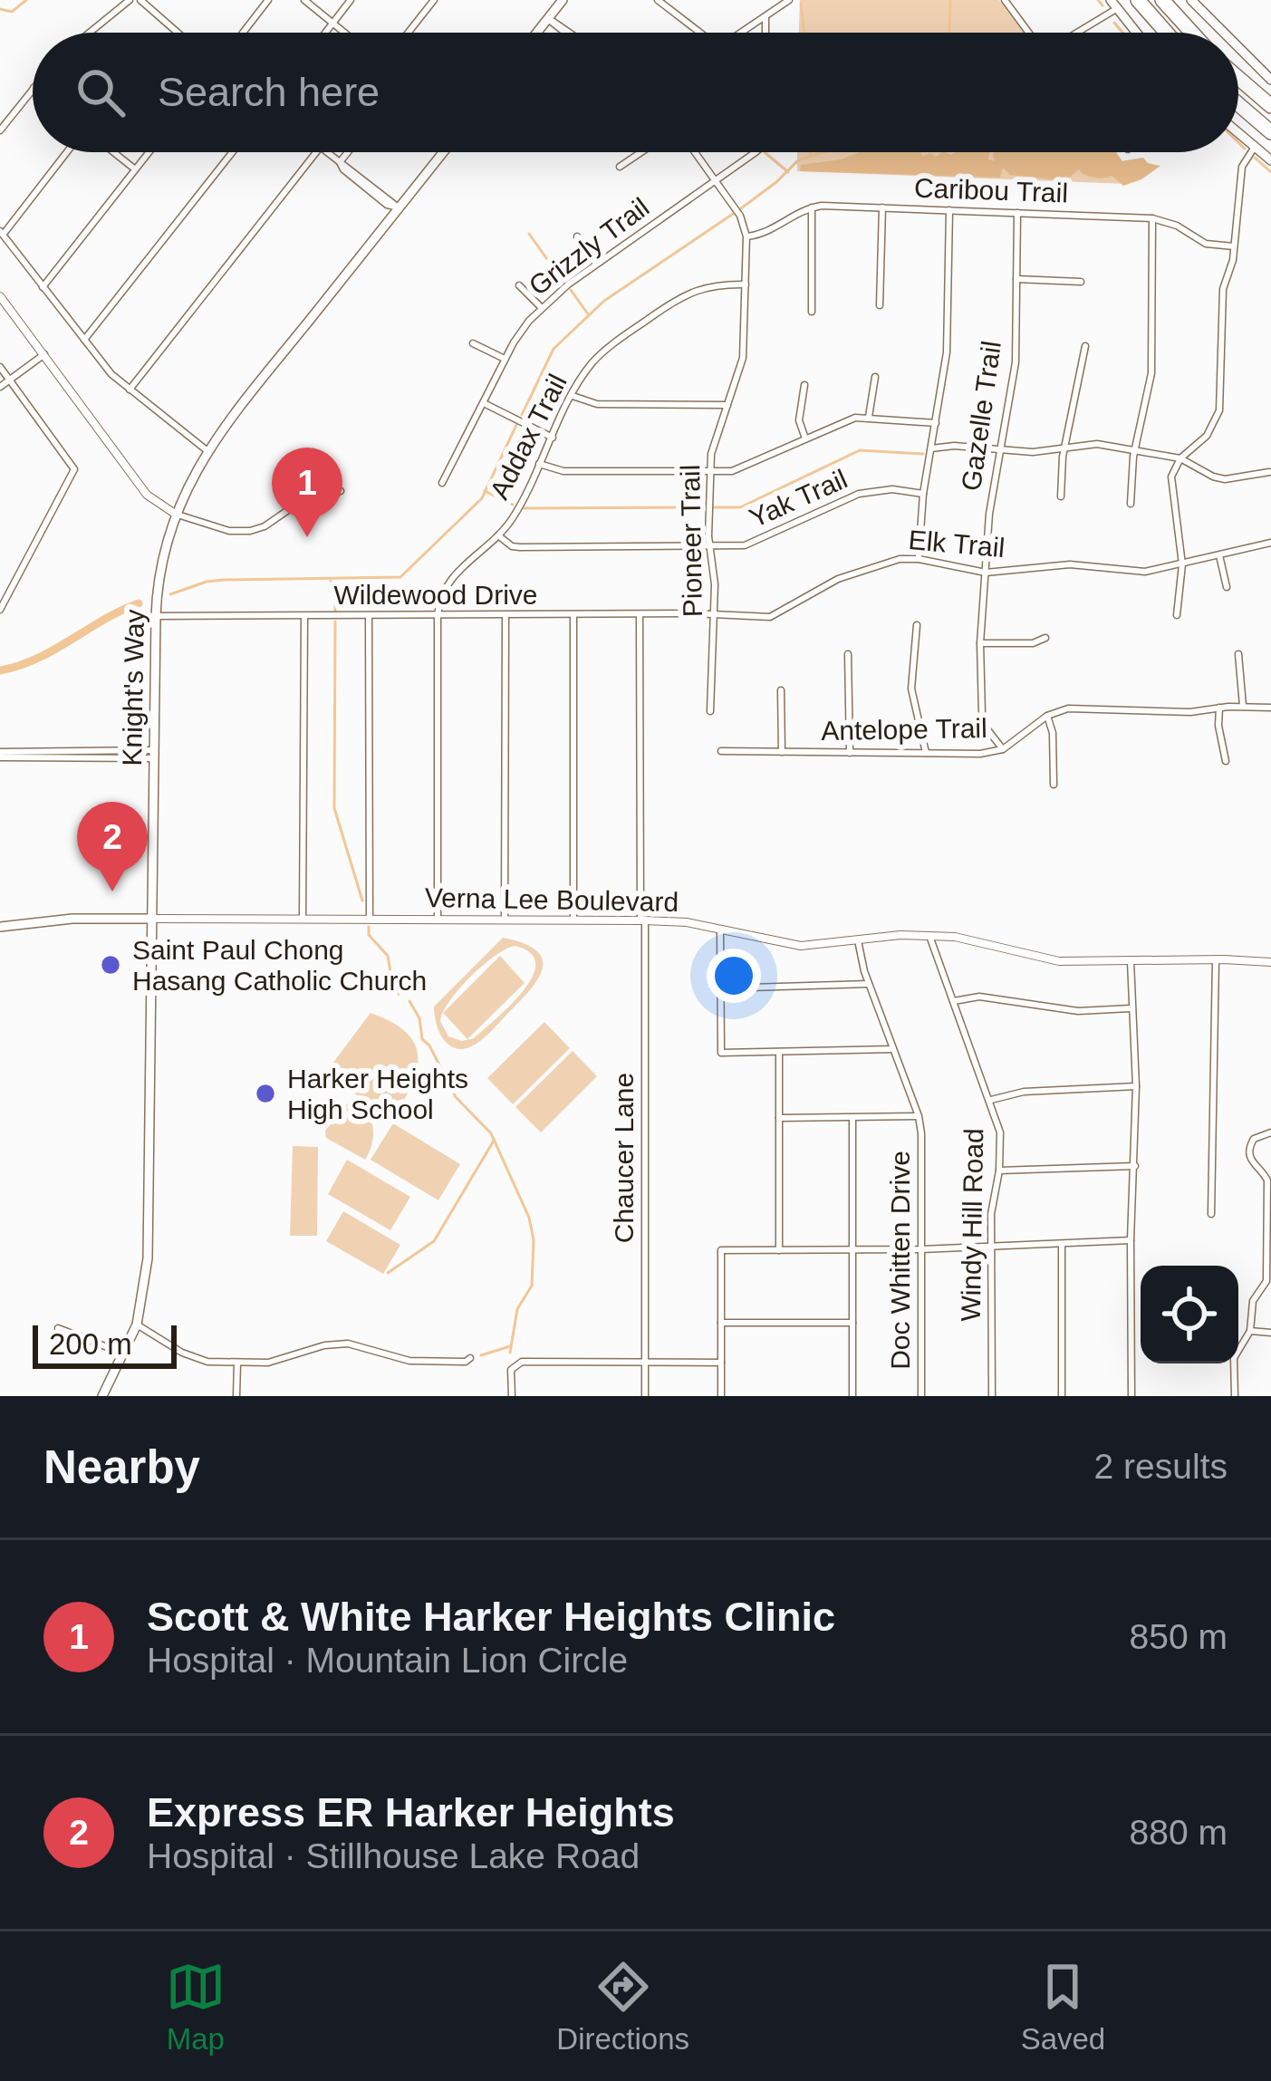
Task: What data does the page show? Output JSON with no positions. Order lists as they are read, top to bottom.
{
  "streets": {
    "main road": ["Knight's Way"],
    "street": [
      "Caribou Trail",
      "Grizzly Trail",
      "Gazelle Trail",
      "Addax Trail",
      "Yak Trail",
      "Pioneer Trail",
      "Elk Trail",
      "Wildewood Drive",
      "Antelope Trail",
      "Verna Lee Boulevard",
      "Chaucer Lane",
      "Windy Hill Road",
      "Doc Whitten Drive"
    ]
  },
  "crossings": [
    ["Caribou Trail", "Gazelle Trail"],
    ["Caribou Trail", "Pioneer Trail"],
    ["Grizzly Trail", "Pioneer Trail"],
    ["Gazelle Trail", "Elk Trail"],
    ["Gazelle Trail", "Antelope Trail"],
    ["Addax Trail", "Yak Trail"],
    ["Addax Trail", "Pioneer Trail"],
    ["Addax Trail", "Wildewood Drive"],
    ["Yak Trail", "Pioneer Trail"],
    ["Pioneer Trail", "Elk Trail"],
    ["Pioneer Trail", "Wildewood Drive"],
    ["Elk Trail", "Wildewood Drive"],
    ["Wildewood Drive", "Knight's Way"],
    ["Wildewood Drive", "Chaucer Lane"],
    ["Knight's Way", "Verna Lee Boulevard"],
    ["Verna Lee Boulevard", "Chaucer Lane"],
    ["Verna Lee Boulevard", "Windy Hill Road"],
    ["Verna Lee Boulevard", "Doc Whitten Drive"]
  ],
  "places": ["Saint Paul Chong Hasang Catholic Church", "Harker Heights High School"],
  "scale_bar": "200 m",
  "page": {
    "search": "Search here",
    "pins": ["1", "2"],
    "scale": "200 m",
    "heading": ["Nearby", "2 results"],
    "list": [
      {
        "mark": "1",
        "name": "Scott & White Harker Heights Clinic",
        "note": "Hospital · Mountain Lion Circle",
        "value": "850 m"
      },
      {
        "mark": "2",
        "name": "Express ER Harker Heights",
        "note": "Hospital · Stillhouse Lake Road",
        "value": "880 m"
      }
    ],
    "nav": ["Map", "Directions", "Saved"]
  }
}
